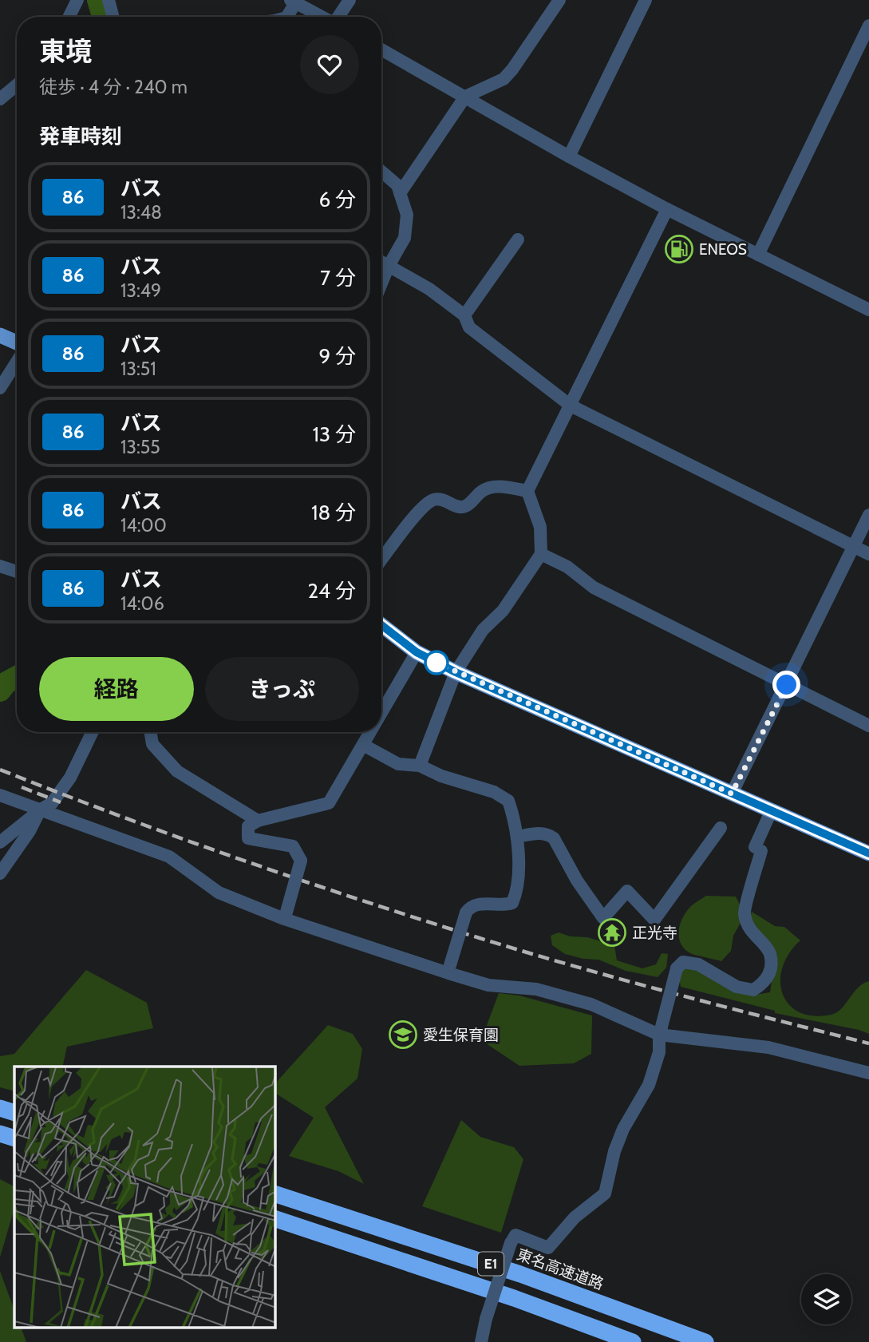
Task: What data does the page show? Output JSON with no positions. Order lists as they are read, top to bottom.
{
  "streets": {
    "highway": ["E1", "東名高速道路"]
  },
  "places": {
    "fuel station": ["ENEOS"],
    "temple": ["正光寺"],
    "school or university": ["愛生保育園"]
  },
  "lines": ["bus line 86"],
  "page": {
    "heading": [
      ["東境", "徒歩 · 4 分 · 240 m"],
      "発車時刻"
    ],
    "list": [
      {
        "mark": "86",
        "name": "バス",
        "note": "13:48",
        "value": "6 分"
      },
      {
        "mark": "86",
        "name": "バス",
        "note": "13:49",
        "value": "7 分"
      },
      {
        "mark": "86",
        "name": "バス",
        "note": "13:51",
        "value": "9 分"
      },
      {
        "mark": "86",
        "name": "バス",
        "note": "13:55",
        "value": "13 分"
      },
      {
        "mark": "86",
        "name": "バス",
        "note": "14:00",
        "value": "18 分"
      },
      {
        "mark": "86",
        "name": "バス",
        "note": "14:06",
        "value": "24 分"
      }
    ],
    "buttons": ["経路", "きっぷ"]
  }
}
